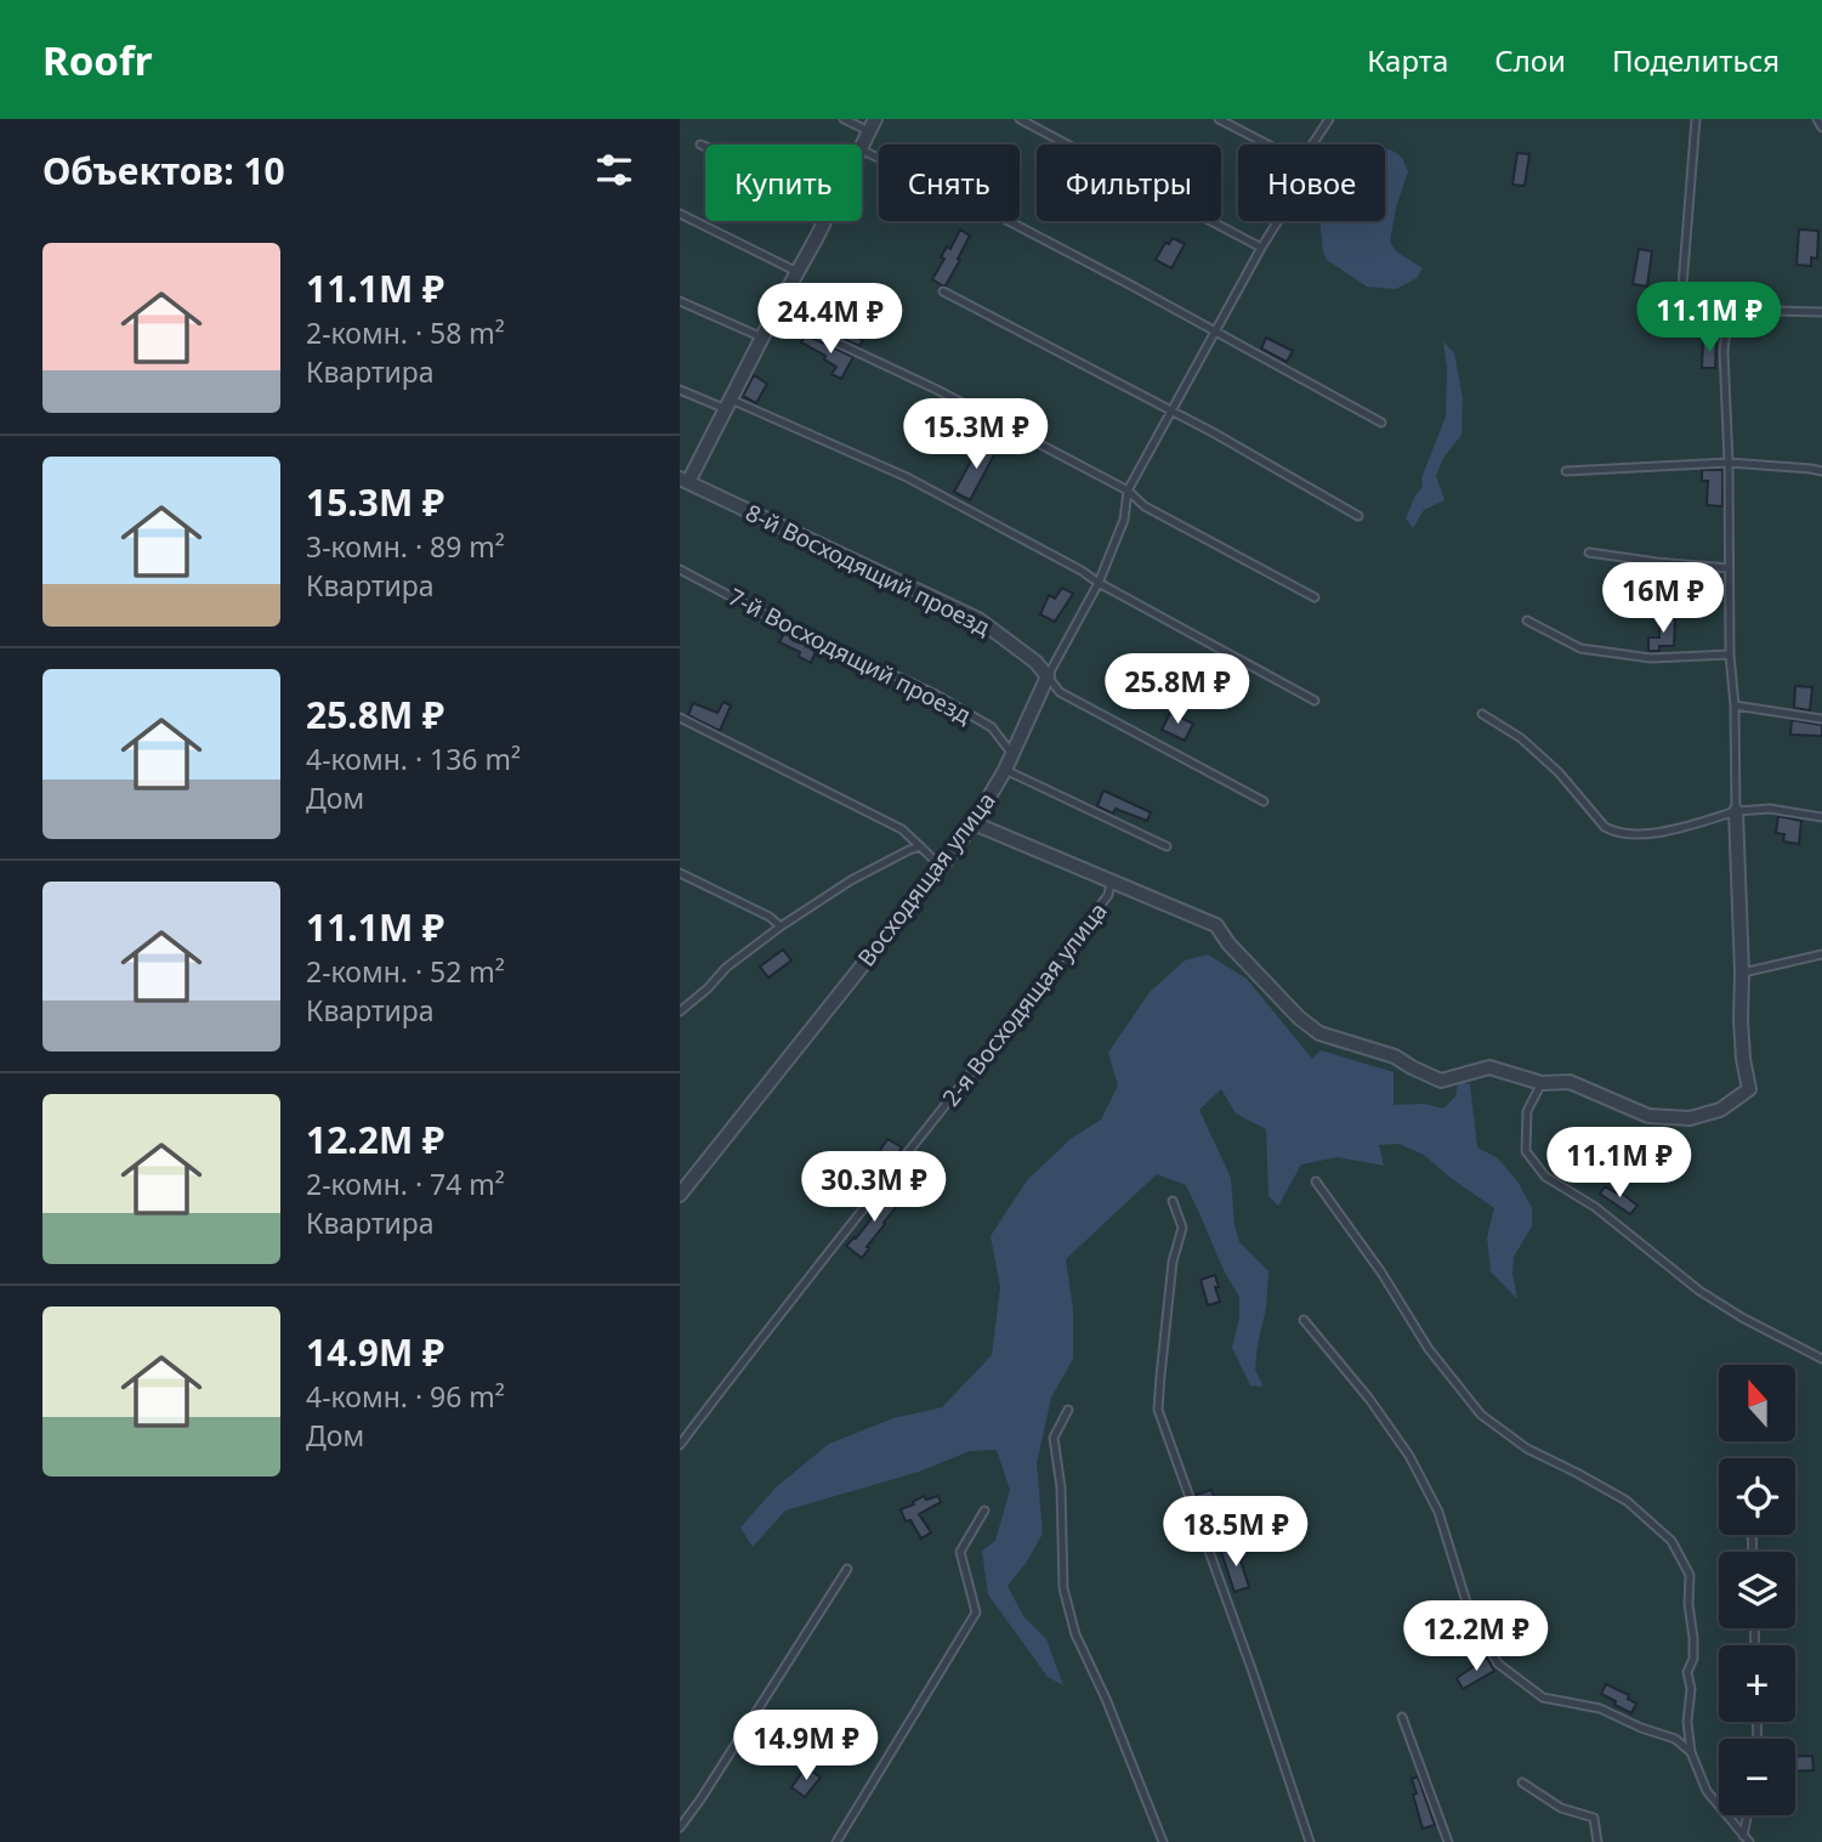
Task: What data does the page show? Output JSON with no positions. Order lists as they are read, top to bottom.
{
  "streets": {
    "street": ["8-й Восходящий проезд", "Восходящая улица"],
    "lane": ["7-й Восходящий проезд", "2-я Восходящая улица"]
  },
  "crossings": [
    ["8-й Восходящий проезд", "Восходящая улица"],
    ["7-й Восходящий проезд", "Восходящая улица"]
  ],
  "north": "top",
  "page": {
    "header": "Roofr",
    "nav": ["Карта", "Слои", "Поделиться"],
    "heading": "Объектов: 10",
    "chip": [
      "Купить",
      "Снять",
      "Фильтры",
      "Новое"
    ],
    "list": [
      {
        "name": "11.1M ₽",
        "note": "2-комн. · 58 m² · Квартира"
      },
      {
        "name": "15.3M ₽",
        "note": "3-комн. · 89 m² · Квартира"
      },
      {
        "name": "25.8M ₽",
        "note": "4-комн. · 136 m² · Дом"
      },
      {
        "name": "11.1M ₽",
        "note": "2-комн. · 52 m² · Квартира"
      },
      {
        "name": "12.2M ₽",
        "note": "2-комн. · 74 m² · Квартира"
      },
      {
        "name": "14.9M ₽",
        "note": "4-комн. · 96 m² · Дом"
      }
    ],
    "price": [
      "11.1M ₽",
      "24.4M ₽",
      "15.3M ₽",
      "16M ₽",
      "25.8M ₽",
      "11.1M ₽",
      "30.3M ₽",
      "18.5M ₽",
      "12.2M ₽",
      "14.9M ₽"
    ],
    "map_buttons": ["+", "−"]
  }
}
